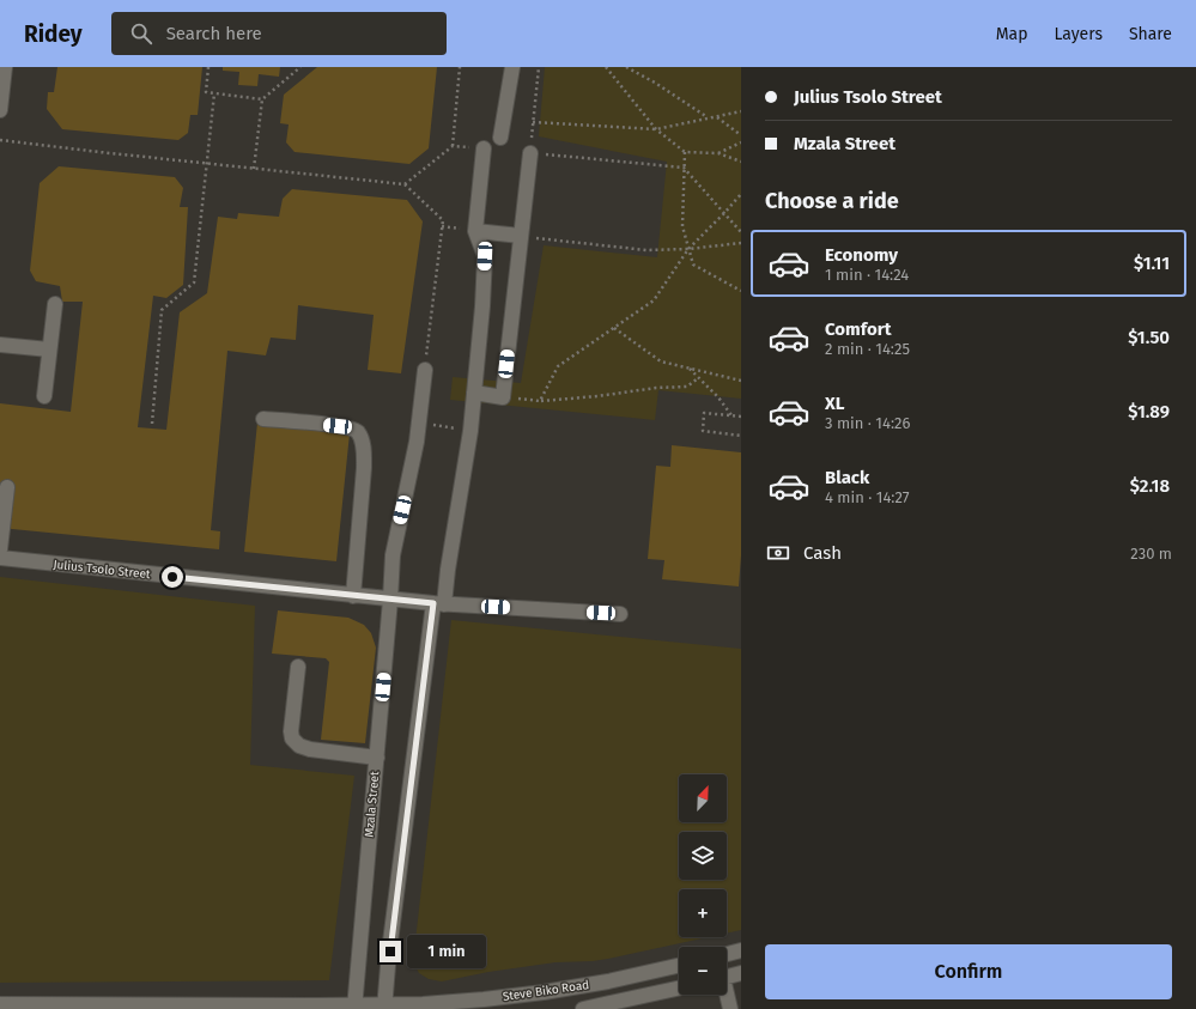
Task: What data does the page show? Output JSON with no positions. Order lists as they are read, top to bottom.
{
  "streets": {
    "street": ["Julius Tsolo Street", "Mzala Street", "Steve Biko Road"]
  },
  "crossings": [
    ["Julius Tsolo Street", "Mzala Street"],
    ["Mzala Street", "Steve Biko Road"]
  ],
  "north": "top right",
  "page": {
    "header": "Ridey",
    "search": "Search here",
    "nav": ["Map", "Layers", "Share"],
    "banner": ["Julius Tsolo Street", "Mzala Street"],
    "heading": "Choose a ride",
    "list": [
      {
        "name": "Economy",
        "note": "1 min · 14:24",
        "value": "$1.11"
      },
      {
        "name": "Comfort",
        "note": "2 min · 14:25",
        "value": "$1.50"
      },
      {
        "name": "XL",
        "note": "3 min · 14:26",
        "value": "$1.89"
      },
      {
        "name": "Black",
        "note": "4 min · 14:27",
        "value": "$2.18"
      }
    ],
    "pay": ["Cash", "230 m"],
    "map_buttons": ["+", "−"],
    "bubble": "1 min",
    "buttons": "Confirm"
  }
}
